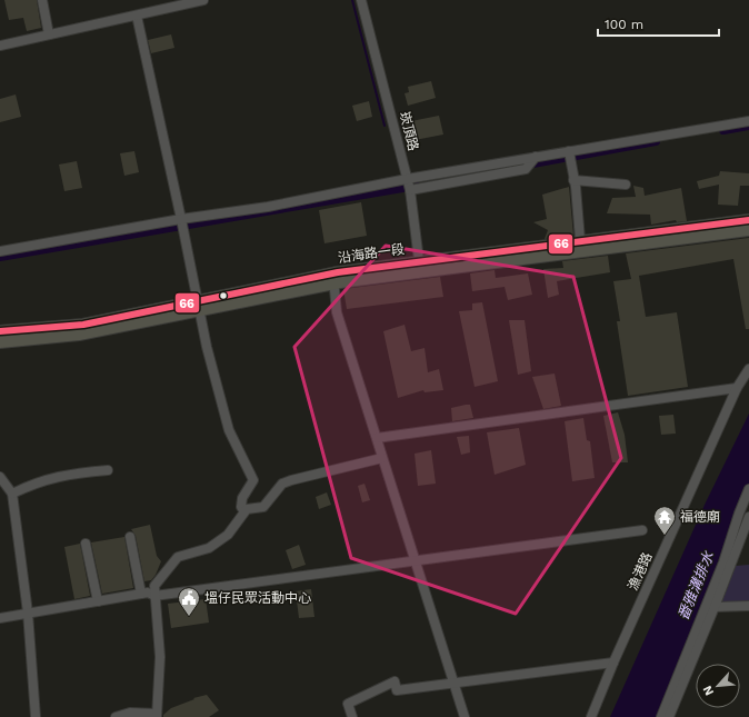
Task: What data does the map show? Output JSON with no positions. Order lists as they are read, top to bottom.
{
  "streets": {
    "main road": ["沿海路一段"],
    "street": ["崁頂路", "漁港路"]
  },
  "crossings": [
    ["崁頂路", "沿海路一段"]
  ],
  "water": ["番雅溝排水"],
  "places": {
    "temple": ["福德廟"],
    "public building": ["塭仔民眾活動中心"]
  },
  "lines": ["transit line 66"],
  "scale_bar": "100 m",
  "north": "bottom left"
}
